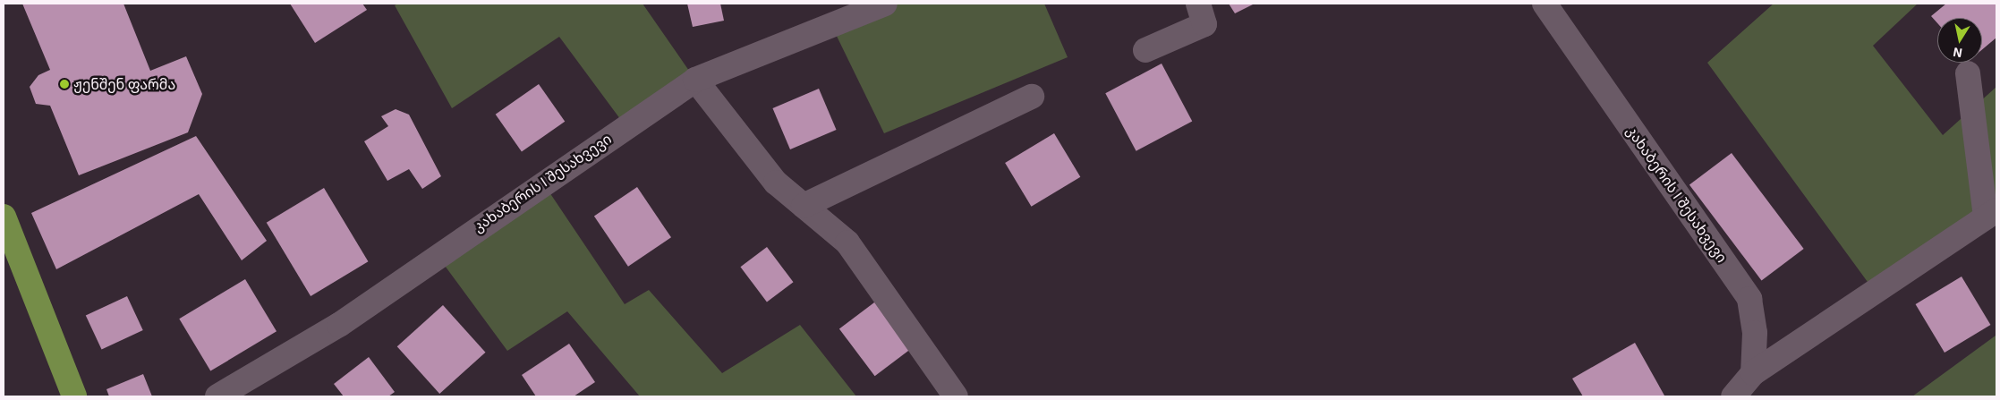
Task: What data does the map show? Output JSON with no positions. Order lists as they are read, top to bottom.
{
  "streets": {
    "street": ["კახაბერის I შესახვევი"]
  },
  "places": ["ჟენშენ ფარმა"],
  "north": "bottom"
}
